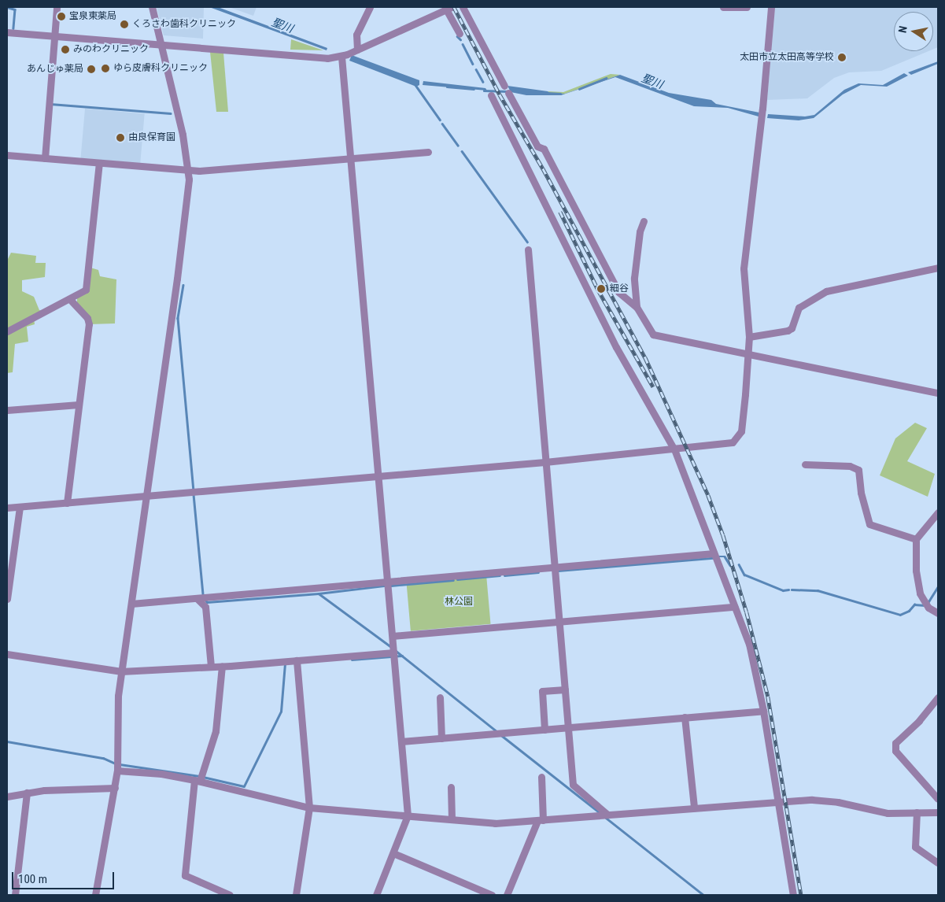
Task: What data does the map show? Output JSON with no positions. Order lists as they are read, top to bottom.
{
  "water": ["聖川"],
  "parks": ["林公園"],
  "places": [
    "宝泉東薬局",
    "くろさわ歯科クリニック",
    "みのわクリニック",
    "太田市立太田高等学校",
    "ゆら皮膚科クリニック",
    "あんじゅ薬局",
    "由良保育園",
    "細谷"
  ],
  "scale_bar": "100 m",
  "north": "left"
}
